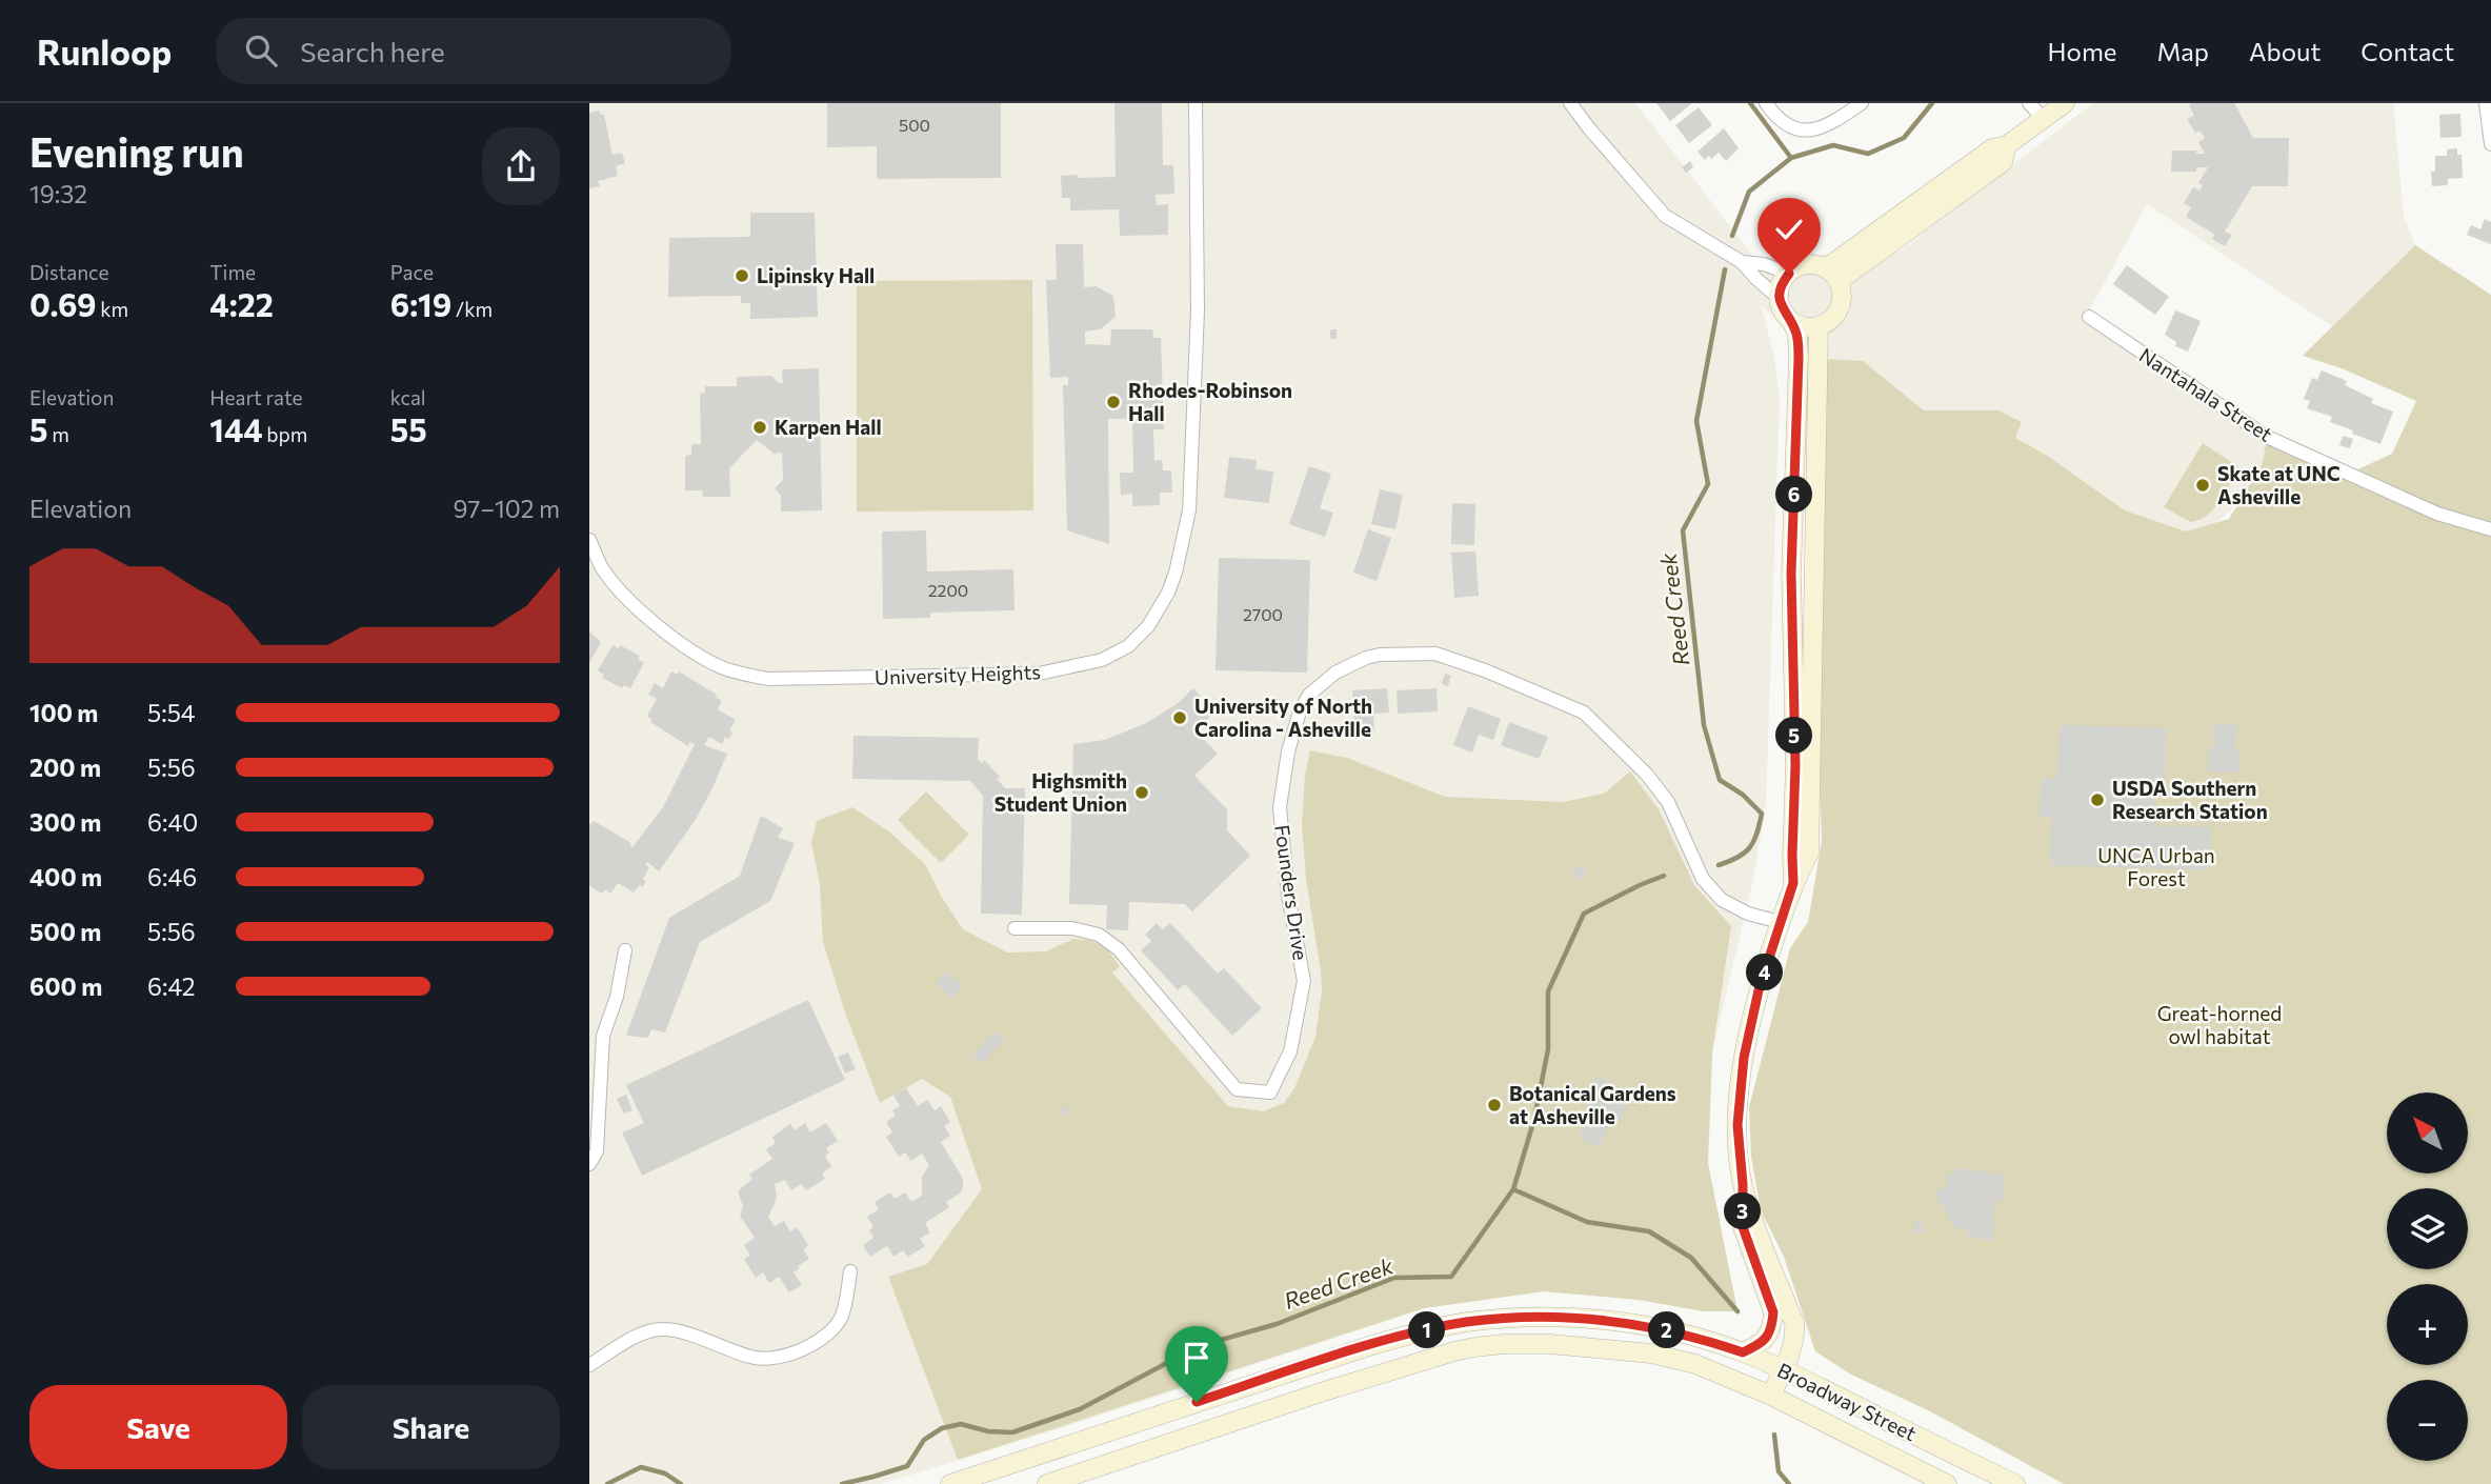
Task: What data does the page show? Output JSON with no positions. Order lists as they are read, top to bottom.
{
  "streets": {
    "main road": ["Broadway Street"],
    "street": ["Nantahala Street", "University Heights", "Founders Drive"]
  },
  "water": ["Reed Creek"],
  "parks": ["UNCA Urban Forest", "Great-horned owl habitat"],
  "places": [
    "Lipinsky Hall",
    "Rhodes-Robinson Hall",
    "Karpen Hall",
    "Skate at UNC Asheville",
    "University of North Carolina - Asheville",
    "Highsmith Student Union",
    "USDA Southern Research Station",
    "Botanical Gardens at Asheville"
  ],
  "house_numbers": ["500", "2200", "2700"],
  "north": "top left",
  "page": {
    "header": "Runloop",
    "search": "Search here",
    "nav": [
      "Home",
      "Map",
      "About",
      "Contact"
    ],
    "heading": ["Evening run", "19:32"],
    "stats": [
      ["Distance", "0.69 km"],
      ["Time", "4:22"],
      ["Pace", "6:19 /km"],
      ["Elevation", "5 m"],
      ["Heart rate", "144 bpm"],
      ["kcal", "55"]
    ],
    "pins": [
      "6",
      "5",
      "4",
      "3",
      "1",
      "2"
    ],
    "chart": ["Elevation", "97–102 m"],
    "list": [
      {
        "name": "100 m",
        "note": "5:54"
      },
      {
        "name": "200 m",
        "note": "5:56"
      },
      {
        "name": "300 m",
        "note": "6:40"
      },
      {
        "name": "400 m",
        "note": "6:46"
      },
      {
        "name": "500 m",
        "note": "5:56"
      },
      {
        "name": "600 m",
        "note": "6:42"
      }
    ],
    "map_buttons": ["+", "−"],
    "buttons": ["Save", "Share"]
  }
}
